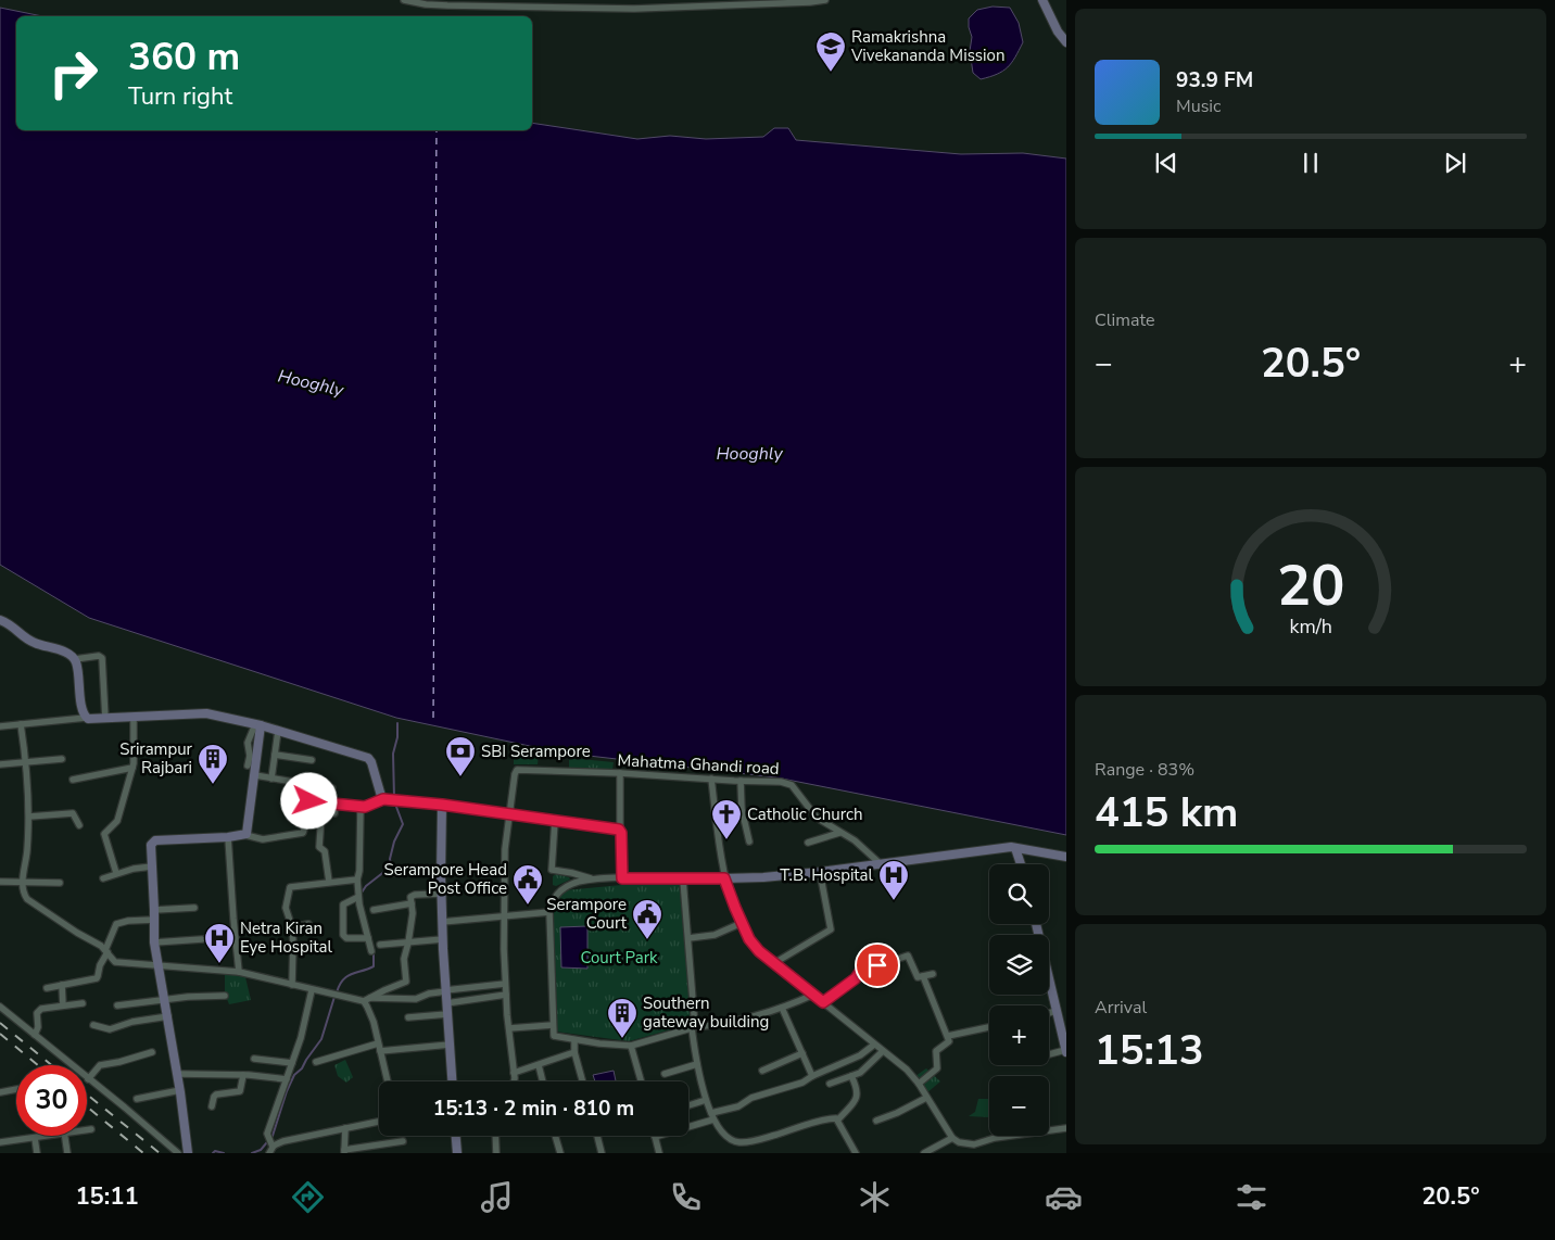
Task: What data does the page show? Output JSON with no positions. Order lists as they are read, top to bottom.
{
  "streets": {
    "street": ["Mahatma Ghandi road"]
  },
  "water": ["Hooghly"],
  "parks": ["Court Park"],
  "places": {
    "school or university": ["Ramakrishna Vivekananda Mission"],
    "bank": ["SBI Serampore"],
    "building": ["Srirampur Rajbari", "Southern gateway building"],
    "church": ["Catholic Church"],
    "hospital": ["T.B. Hospital", "Netra Kiran Eye Hospital"],
    "public building": ["Serampore Head Post Office", "Serampore Court"]
  },
  "page": {
    "turn": ["360 m", "Turn right"],
    "song": ["93.9 FM", "Music"],
    "tile": [
      "Climate",
      ["Range · 83%", "415 km"],
      ["Arrival", "15:13"]
    ],
    "heat": ["−", "20.5°", "+"],
    "map_buttons": ["+", "−"],
    "limit": "30",
    "trip": "15:13 · 2 min · 810 m",
    "tabs": ["15:11", "20.5°"],
    "gauge": ["20", "km/h"]
  }
}
